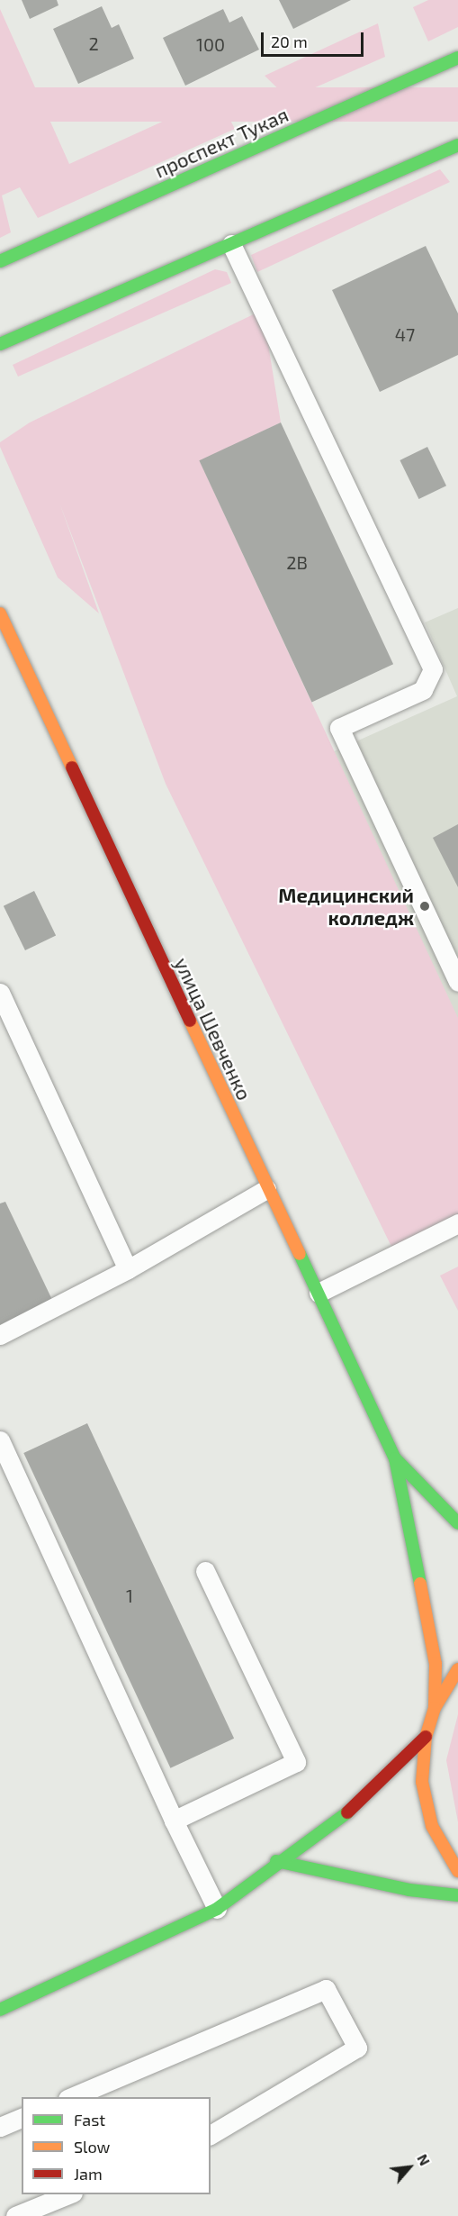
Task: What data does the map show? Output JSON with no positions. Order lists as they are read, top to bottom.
{
  "streets": {
    "main road": ["проспект Тукая", "улица Шевченко"]
  },
  "places": ["Медицинский колледж"],
  "house_numbers": [
    "2",
    "100",
    "47",
    "2В",
    "1"
  ],
  "legend": ["Fast", "Slow", "Jam"],
  "scale_bar": "20 m",
  "north": "top right"
}
